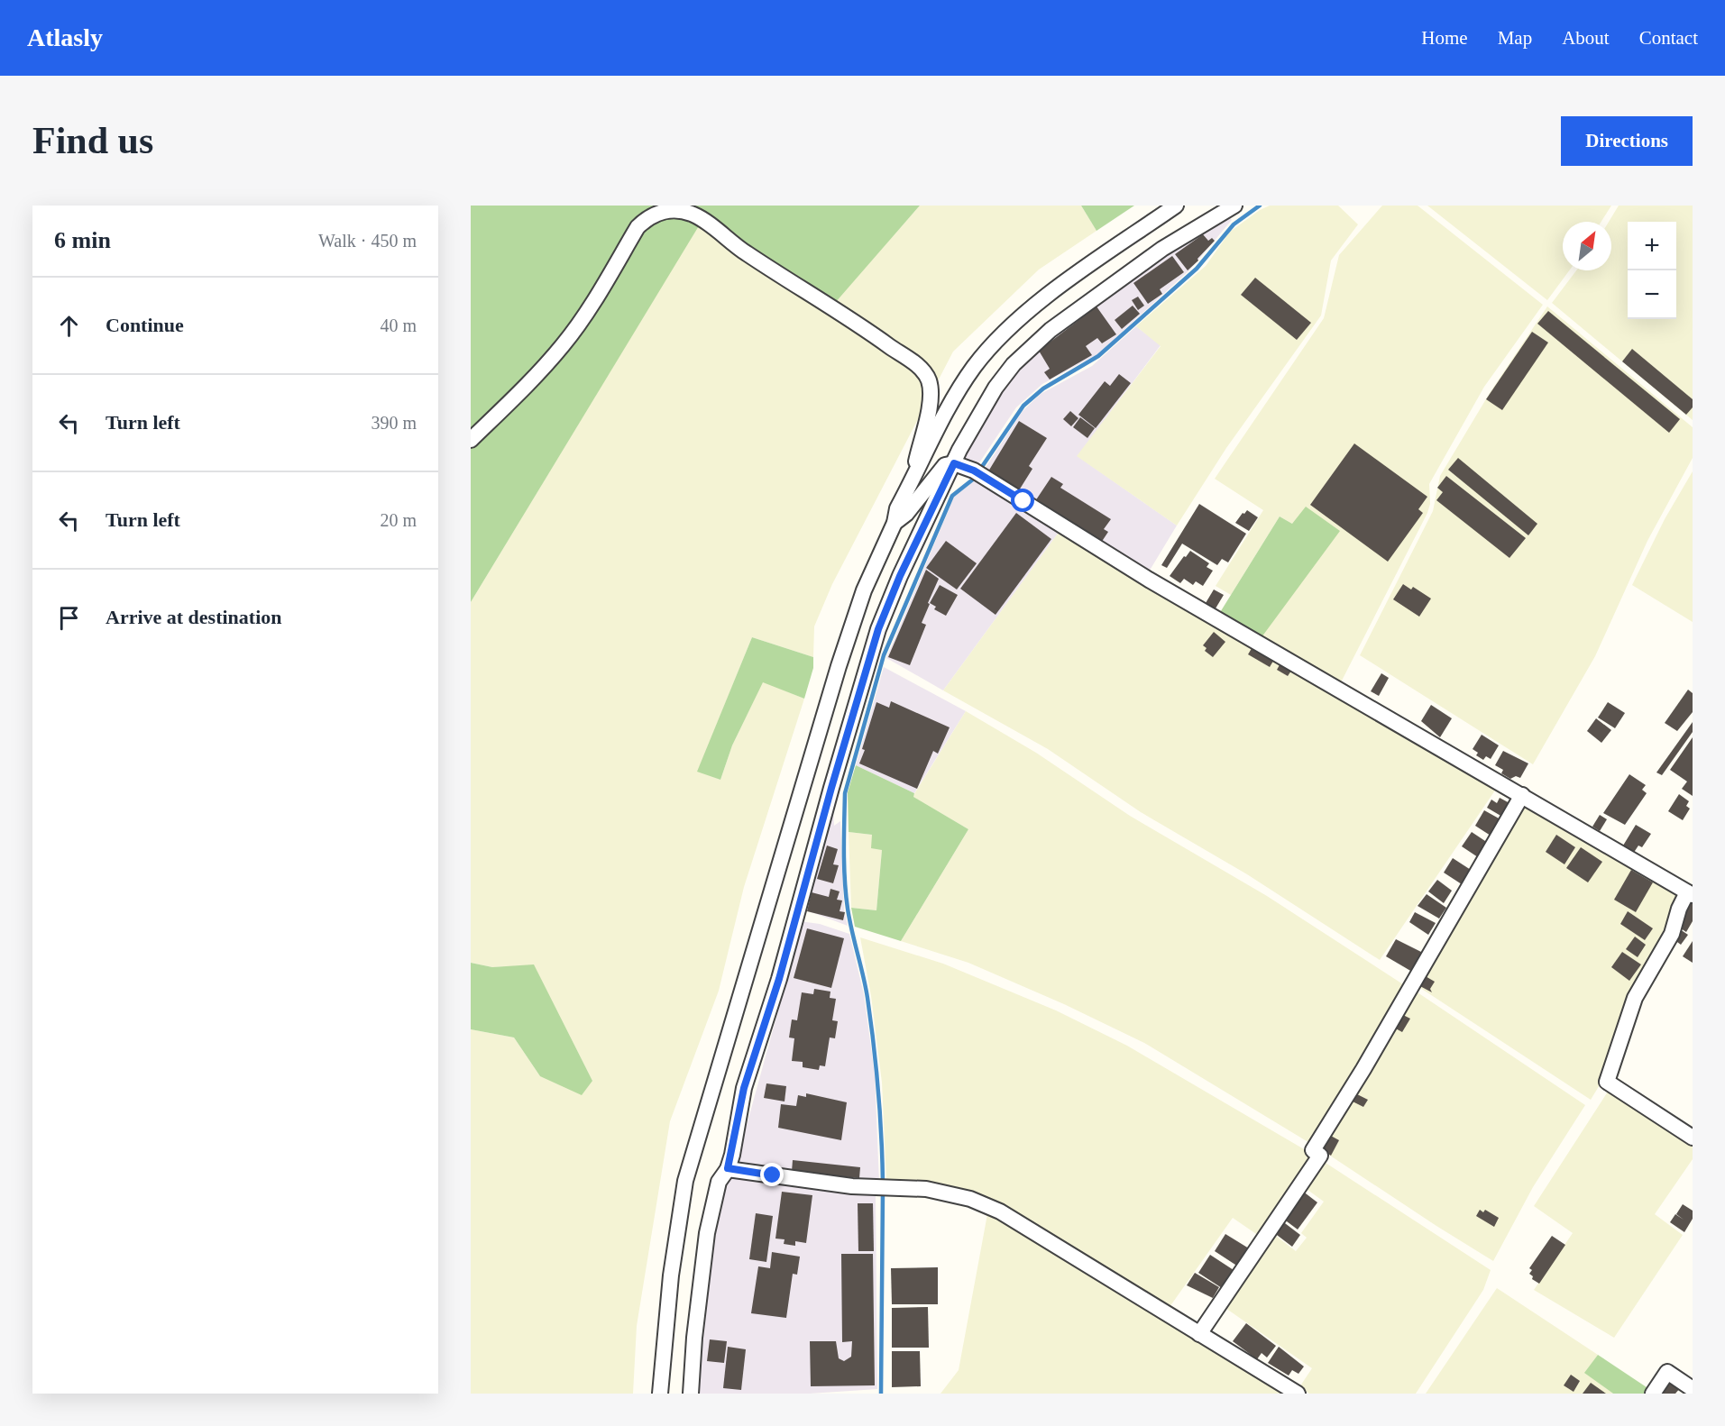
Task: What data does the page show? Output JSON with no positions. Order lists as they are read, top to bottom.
{
  "north": "top right",
  "page": {
    "header": "Atlasly",
    "nav": [
      "Home",
      "Map",
      "About",
      "Contact"
    ],
    "buttons": "Directions",
    "title": "Find us",
    "heading": ["6 min", "Walk · 450 m"],
    "map_buttons": ["+", "−"],
    "list": [
      ["Continue", "40 m"],
      ["Turn left", "390 m"],
      ["Turn left", "20 m"],
      "Arrive at destination"
    ]
  }
}
